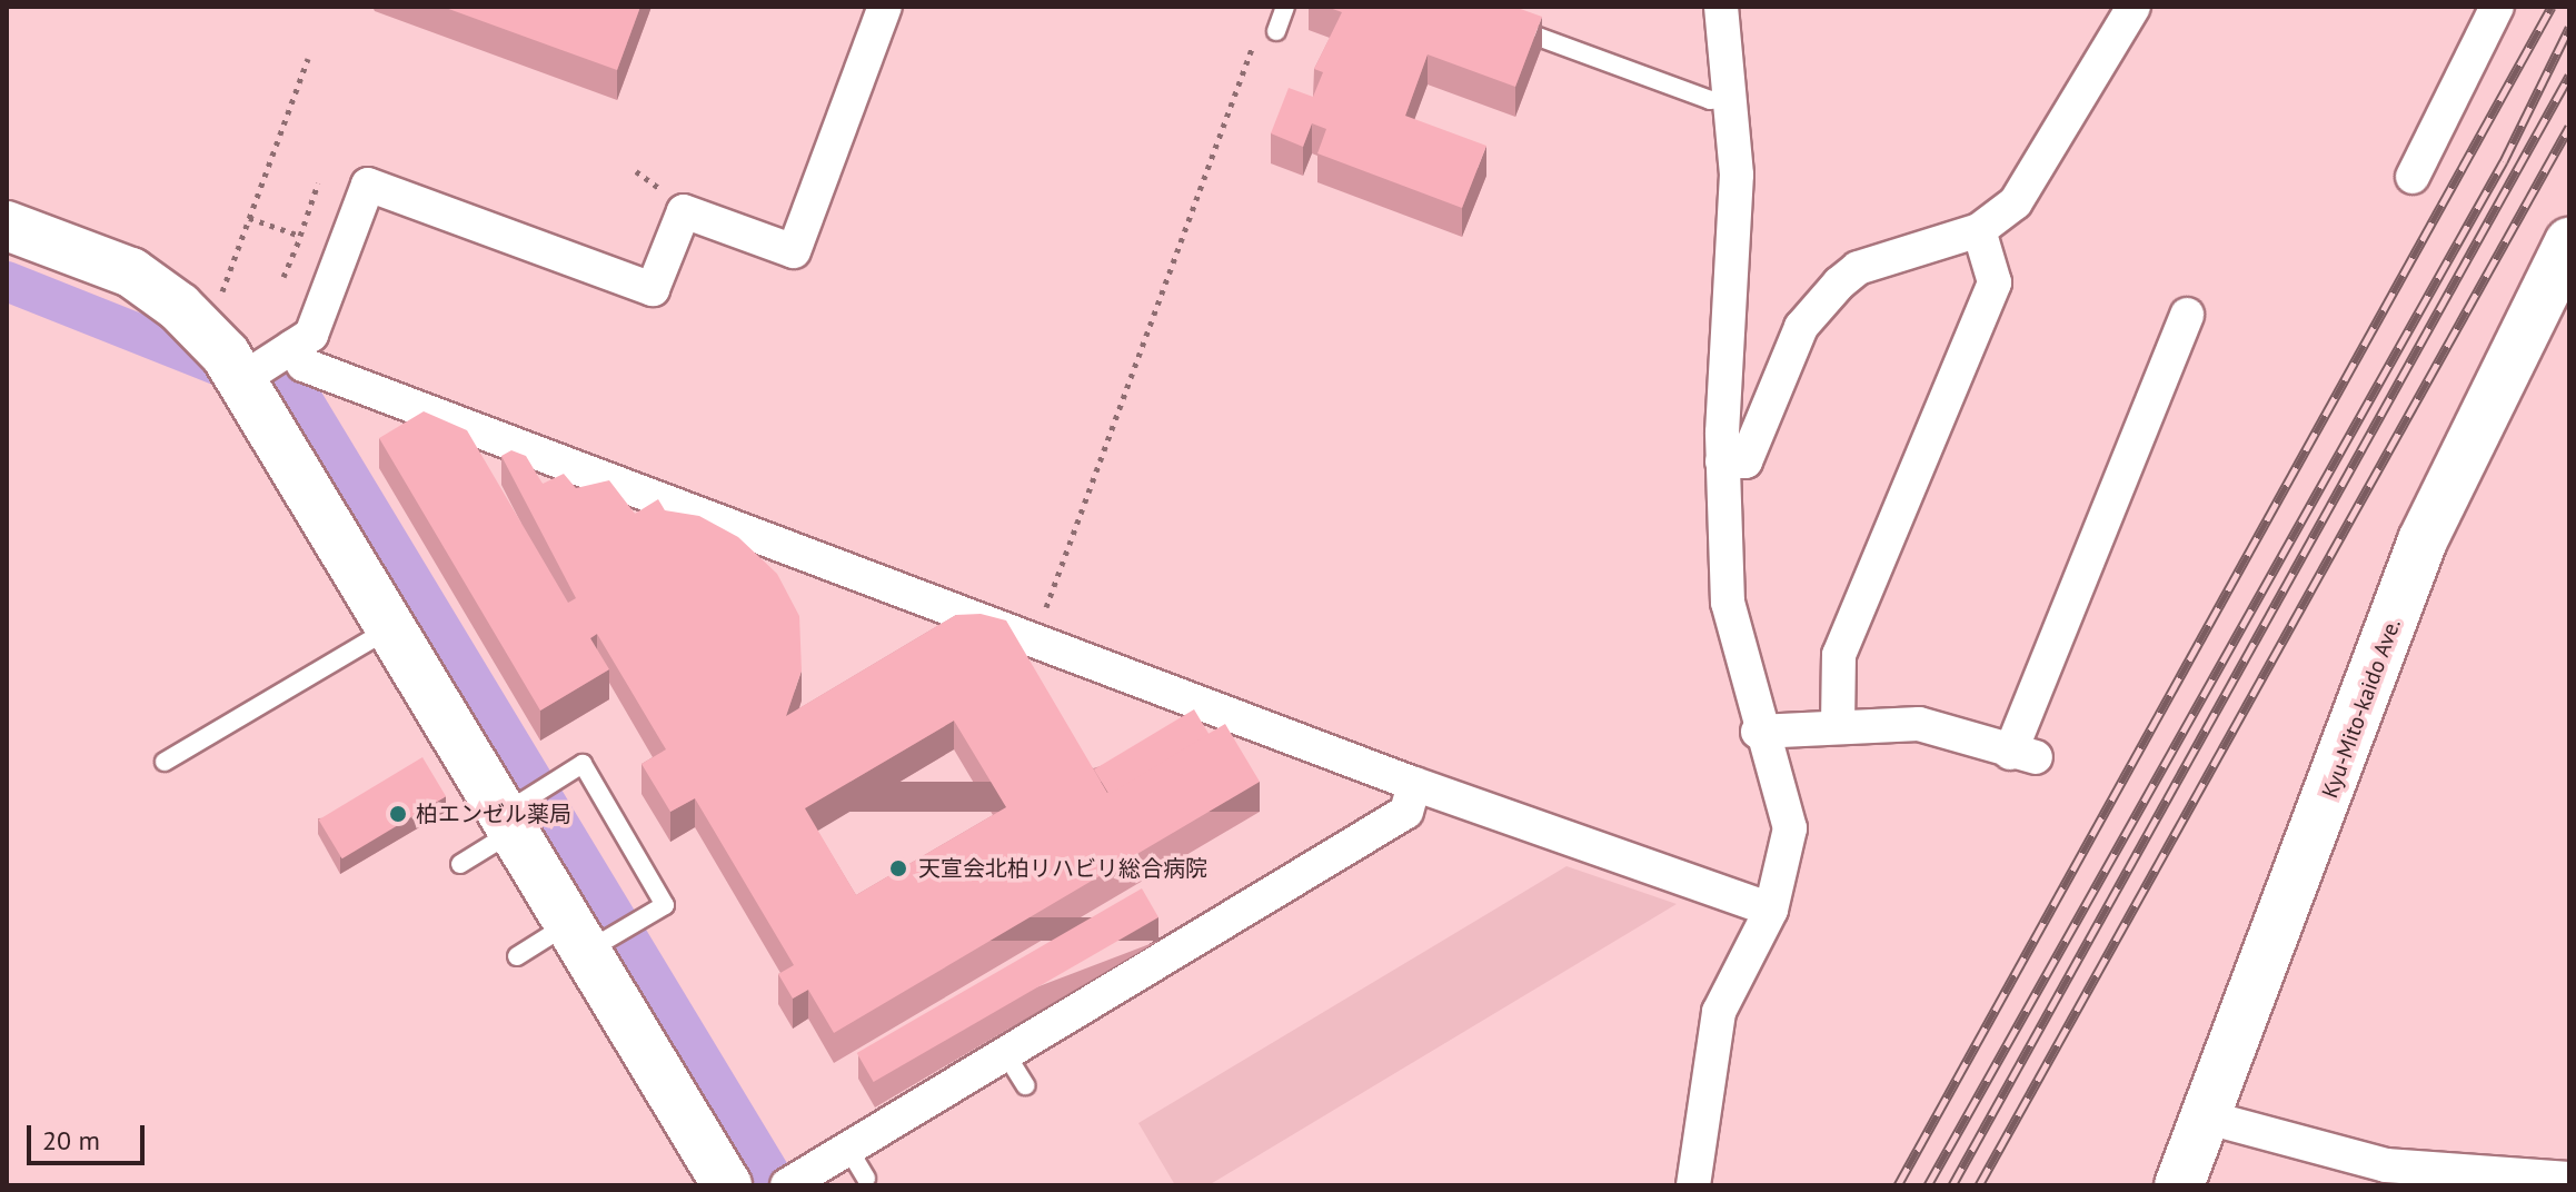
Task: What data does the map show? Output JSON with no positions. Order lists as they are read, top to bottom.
{
  "streets": {
    "street": ["Kyu-Mito-kaido Ave."]
  },
  "places": ["柏エンゼル薬局", "天宣会北柏リハビリ総合病院"],
  "scale_bar": "20 m"
}
